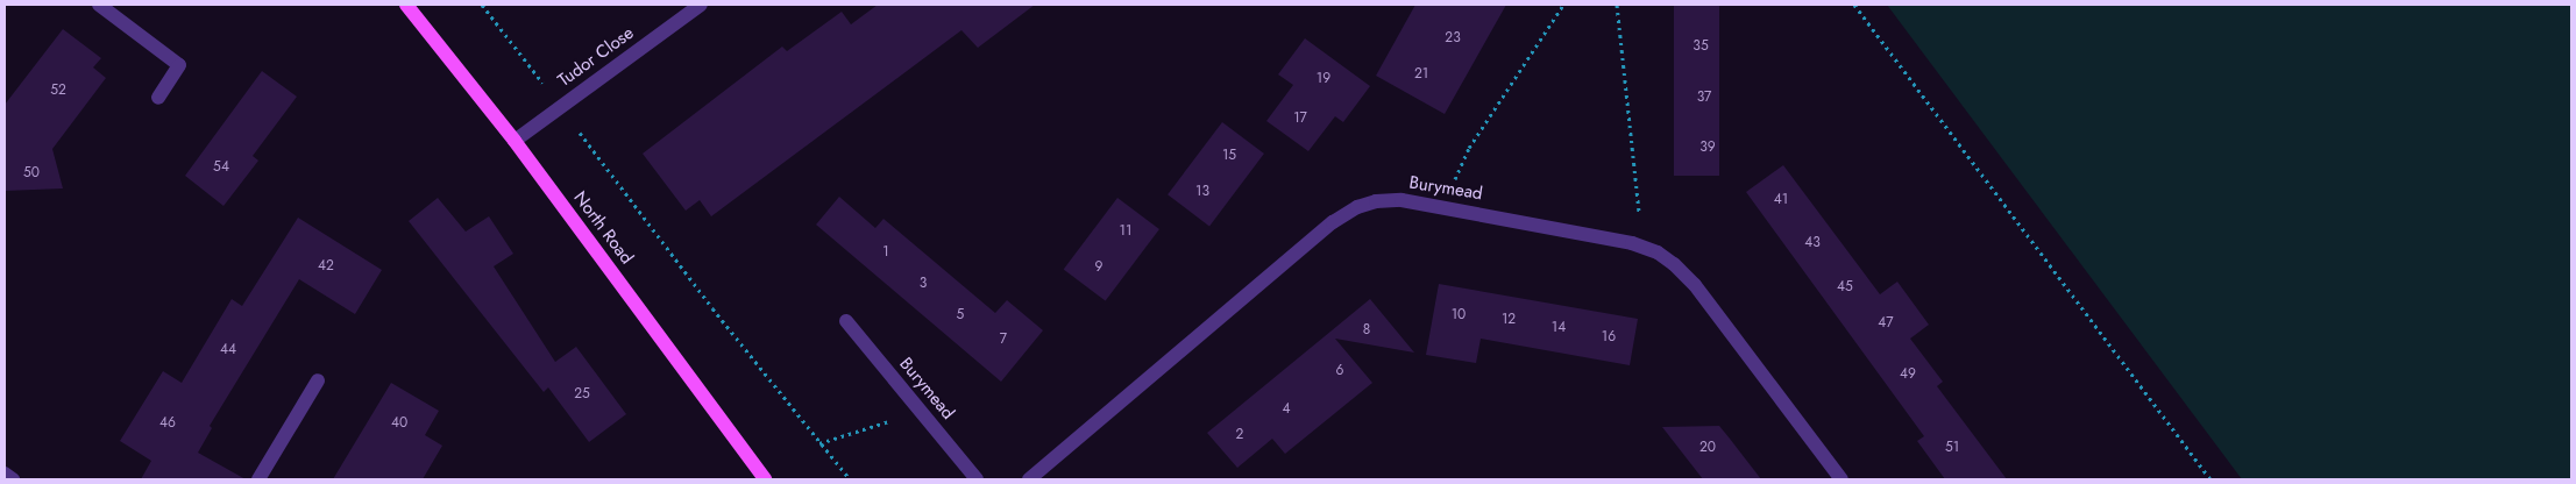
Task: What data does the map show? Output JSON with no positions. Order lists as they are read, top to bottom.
{
  "streets": {
    "main road": ["North Road"],
    "street": ["Tudor Close", "Burymead"]
  },
  "crossings": [
    ["Tudor Close", "North Road"]
  ],
  "house_numbers": [
    "23",
    "35",
    "21",
    "19",
    "52",
    "37",
    "17",
    "39",
    "15",
    "54",
    "50",
    "13",
    "41",
    "11",
    "43",
    "1",
    "42",
    "9",
    "3",
    "45",
    "5",
    "10",
    "12",
    "47",
    "14",
    "8",
    "16",
    "7",
    "44",
    "6",
    "49",
    "25",
    "4",
    "46",
    "40",
    "2",
    "20",
    "51"
  ]
}
